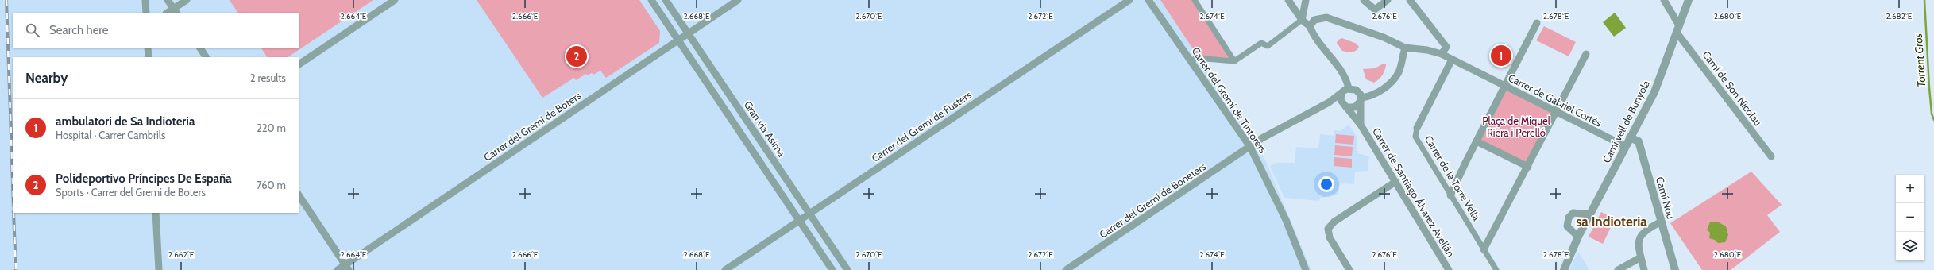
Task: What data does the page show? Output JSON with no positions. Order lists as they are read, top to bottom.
{
  "streets": {
    "street": [
      "Camí de Son Nicolau",
      "Carrer del Gremi de Tintorers",
      "Carrer de Gabriel Cortès",
      "Camí vell de Bunyola",
      "Carrer del Gremi de Boters",
      "Carrer del Gremi de Fusters",
      "Gran via Asima",
      "Carrer de la Torre Vella",
      "Carrer de Santiago Álvarez Avellán",
      "Camí Nou",
      "Carrer del Gremi de Boneters"
    ]
  },
  "crossings": [
    ["Camí de Son Nicolau", "Camí vell de Bunyola"],
    ["Carrer del Gremi de Tintorers", "Carrer del Gremi de Boneters"],
    ["Carrer de Gabriel Cortès", "Camí vell de Bunyola"],
    ["Carrer de Gabriel Cortès", "Carrer de la Torre Vella"],
    ["Camí vell de Bunyola", "Camí Nou"],
    ["Carrer del Gremi de Boters", "Gran via Asima"],
    ["Carrer del Gremi de Fusters", "Gran via Asima"]
  ],
  "districts": ["sa Indioteria"],
  "water": ["Torrent Gros"],
  "parks": ["Plaça de Miquel Riera i Perelló"],
  "page": {
    "search": "Search here",
    "pins": ["1", "2"],
    "heading": ["Nearby", "2 results"],
    "list": [
      {
        "mark": "1",
        "name": "ambulatori de Sa Indioteria",
        "note": "Hospital · Carrer Cambrils",
        "value": "220 m"
      },
      {
        "mark": "2",
        "name": "Polideportivo Príncipes De España",
        "note": "Sports · Carrer del Gremi de Boters",
        "value": "760 m"
      }
    ],
    "map_buttons": ["+", "−"]
  },
  "coordinates": [
    "2.664°E",
    "2.666°E",
    "2.668°E",
    "2.670°E",
    "2.672°E",
    "2.674°E",
    "2.676°E",
    "2.678°E",
    "2.680°E",
    "2.682°E",
    "2.662°E"
  ]
}
